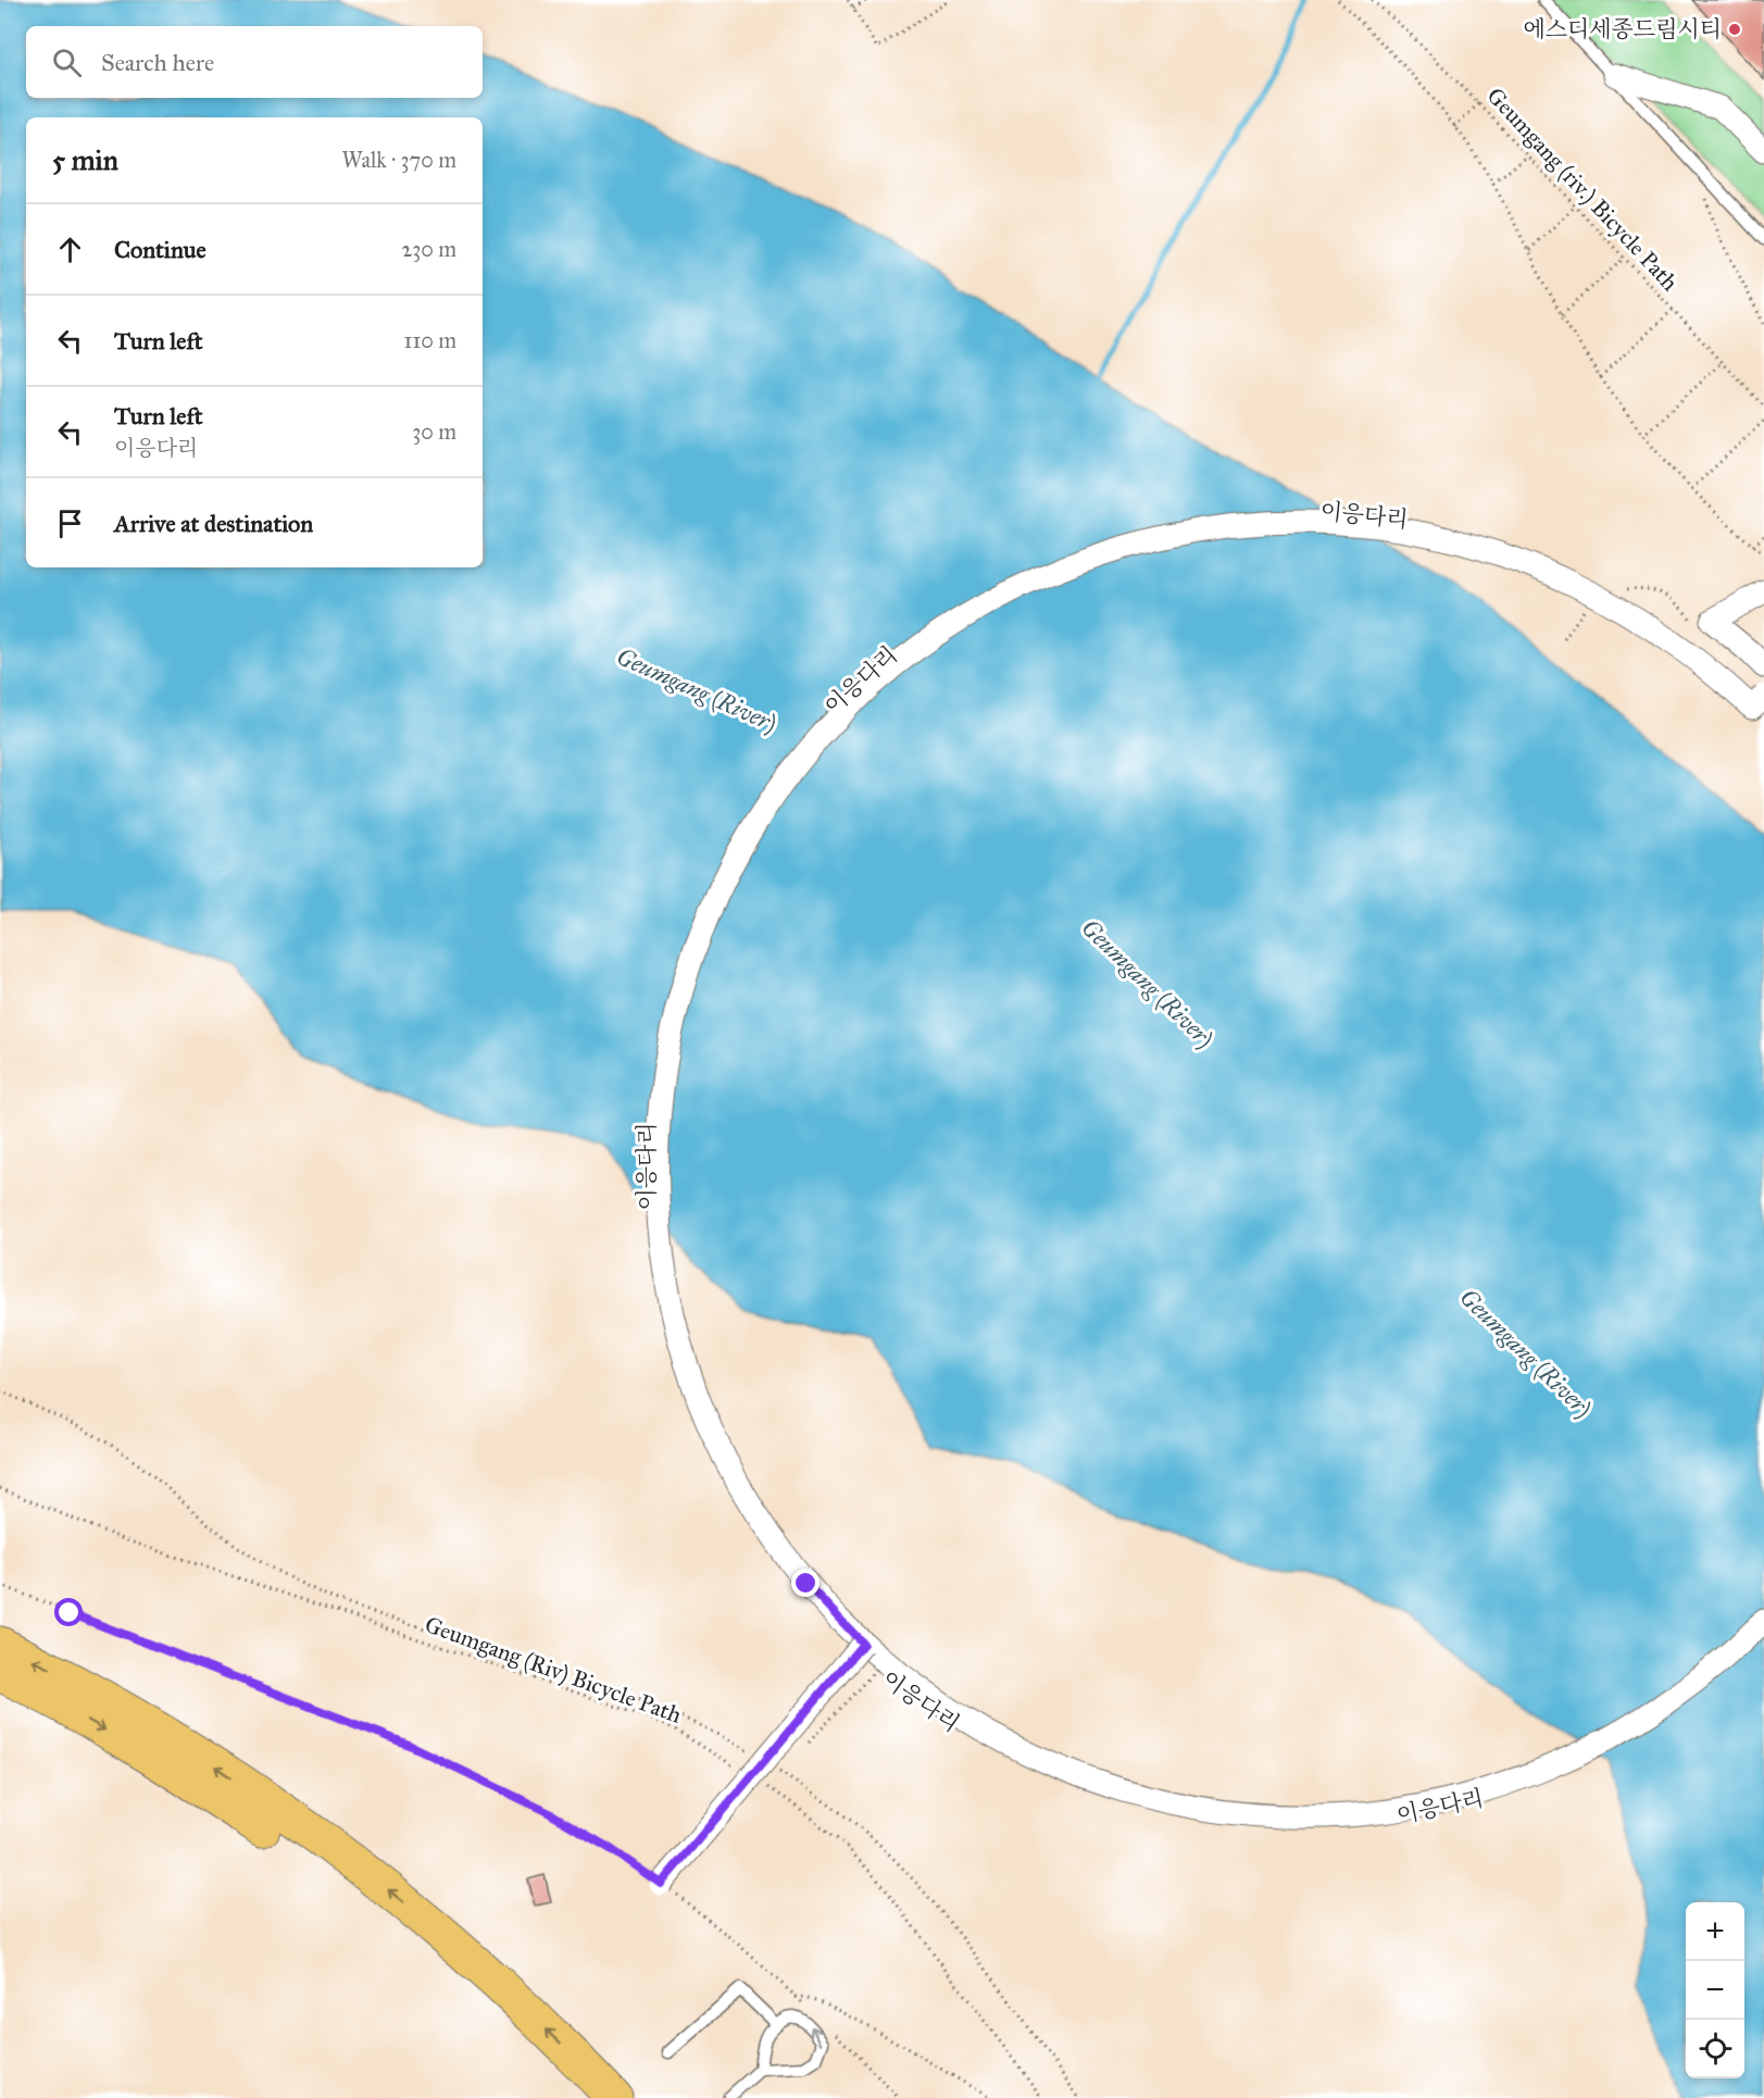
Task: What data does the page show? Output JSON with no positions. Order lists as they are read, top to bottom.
{
  "streets": {
    "street": ["이응다리"],
    "path": ["Geumgang (riv.) Bicycle Path", "Geumgang (Riv) Bicycle Path"]
  },
  "water": ["Geumgang (River)"],
  "places": ["에스디세종드림시티"],
  "page": {
    "search": "Search here",
    "heading": ["5 min", "Walk · 370 m"],
    "list": [
      ["Continue", "230 m"],
      ["Turn left", "110 m"],
      ["Turn left", "이응다리", "30 m"],
      "Arrive at destination"
    ],
    "map_buttons": ["+", "−"]
  }
}
